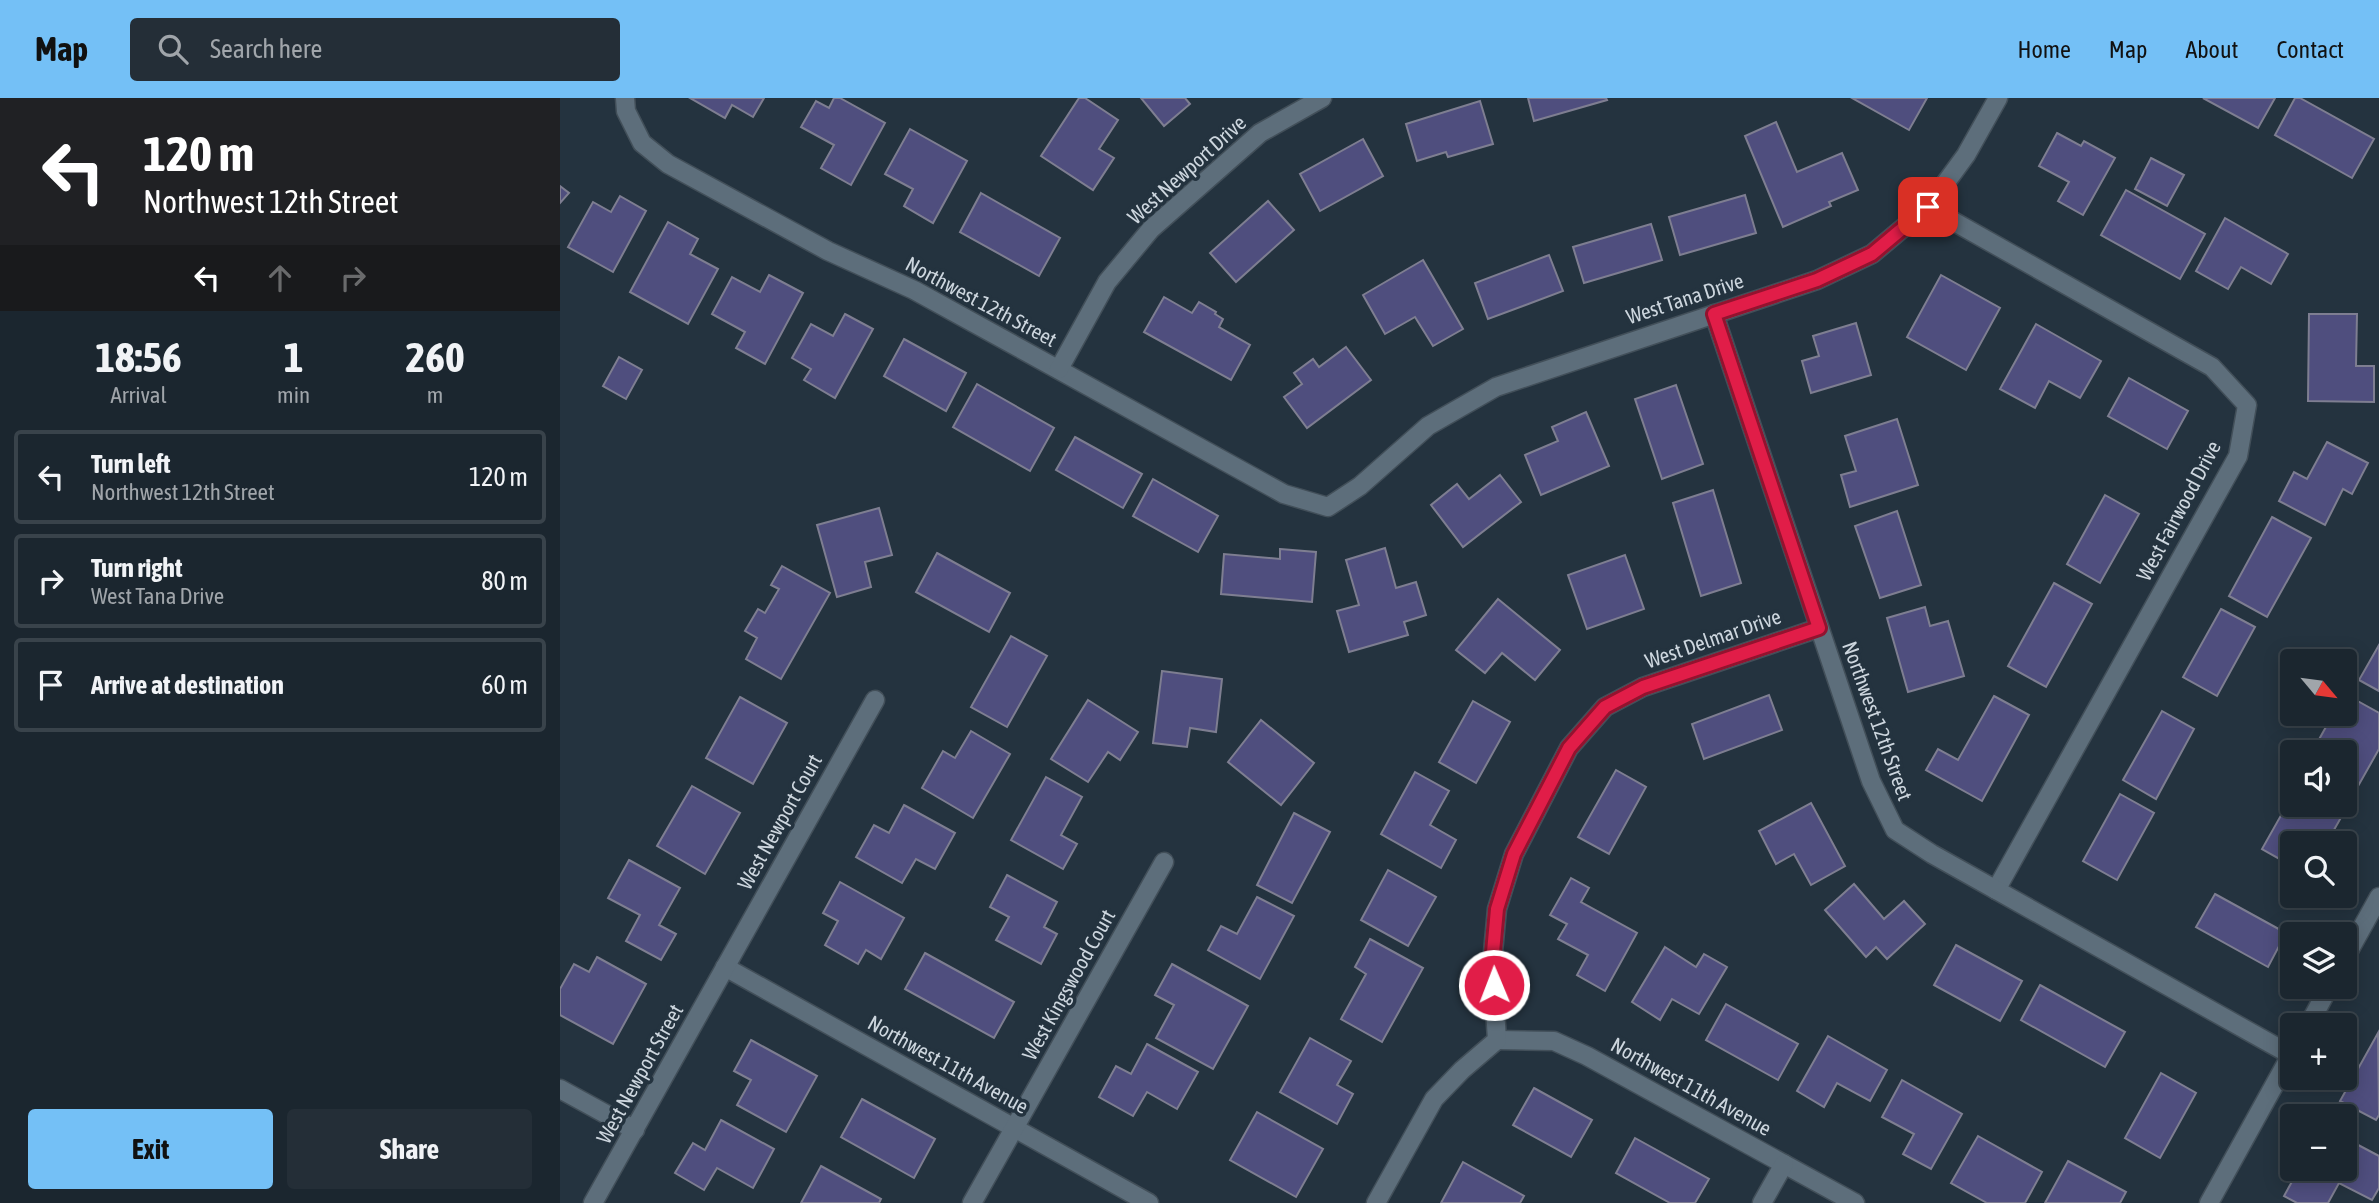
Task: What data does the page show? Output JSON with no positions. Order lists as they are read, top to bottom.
{
  "streets": {
    "street": [
      "West Newport Drive",
      "West Tana Drive",
      "Northwest 12th Street",
      "West Fairwood Drive",
      "West Delmar Drive",
      "West Newport Court",
      "West Kingswood Court",
      "Northwest 11th Avenue",
      "West Newport Street"
    ]
  },
  "crossings": [
    ["West Newport Drive", "Northwest 12th Street"],
    ["West Tana Drive", "Northwest 12th Street"],
    ["West Tana Drive", "West Fairwood Drive"],
    ["Northwest 12th Street", "West Fairwood Drive"],
    ["Northwest 12th Street", "West Delmar Drive"],
    ["West Delmar Drive", "Northwest 11th Avenue"],
    ["West Newport Court", "Northwest 11th Avenue"],
    ["West Newport Court", "West Newport Street"],
    ["West Kingswood Court", "Northwest 11th Avenue"],
    ["Northwest 11th Avenue", "West Newport Street"]
  ],
  "north": "bottom right",
  "page": {
    "header": "Map",
    "search": "Search here",
    "nav": [
      "Home",
      "Map",
      "About",
      "Contact"
    ],
    "turn": ["120 m", "Northwest 12th Street"],
    "eta": [
      "18:56",
      "Arrival",
      "1",
      "min",
      "260",
      "m"
    ],
    "list": [
      {
        "name": "Turn left",
        "note": "Northwest 12th Street",
        "value": "120 m"
      },
      {
        "name": "Turn right",
        "note": "West Tana Drive",
        "value": "80 m"
      },
      {
        "name": "Arrive at destination",
        "value": "60 m"
      }
    ],
    "map_buttons": ["+", "−"],
    "buttons": ["Exit", "Share"]
  }
}
